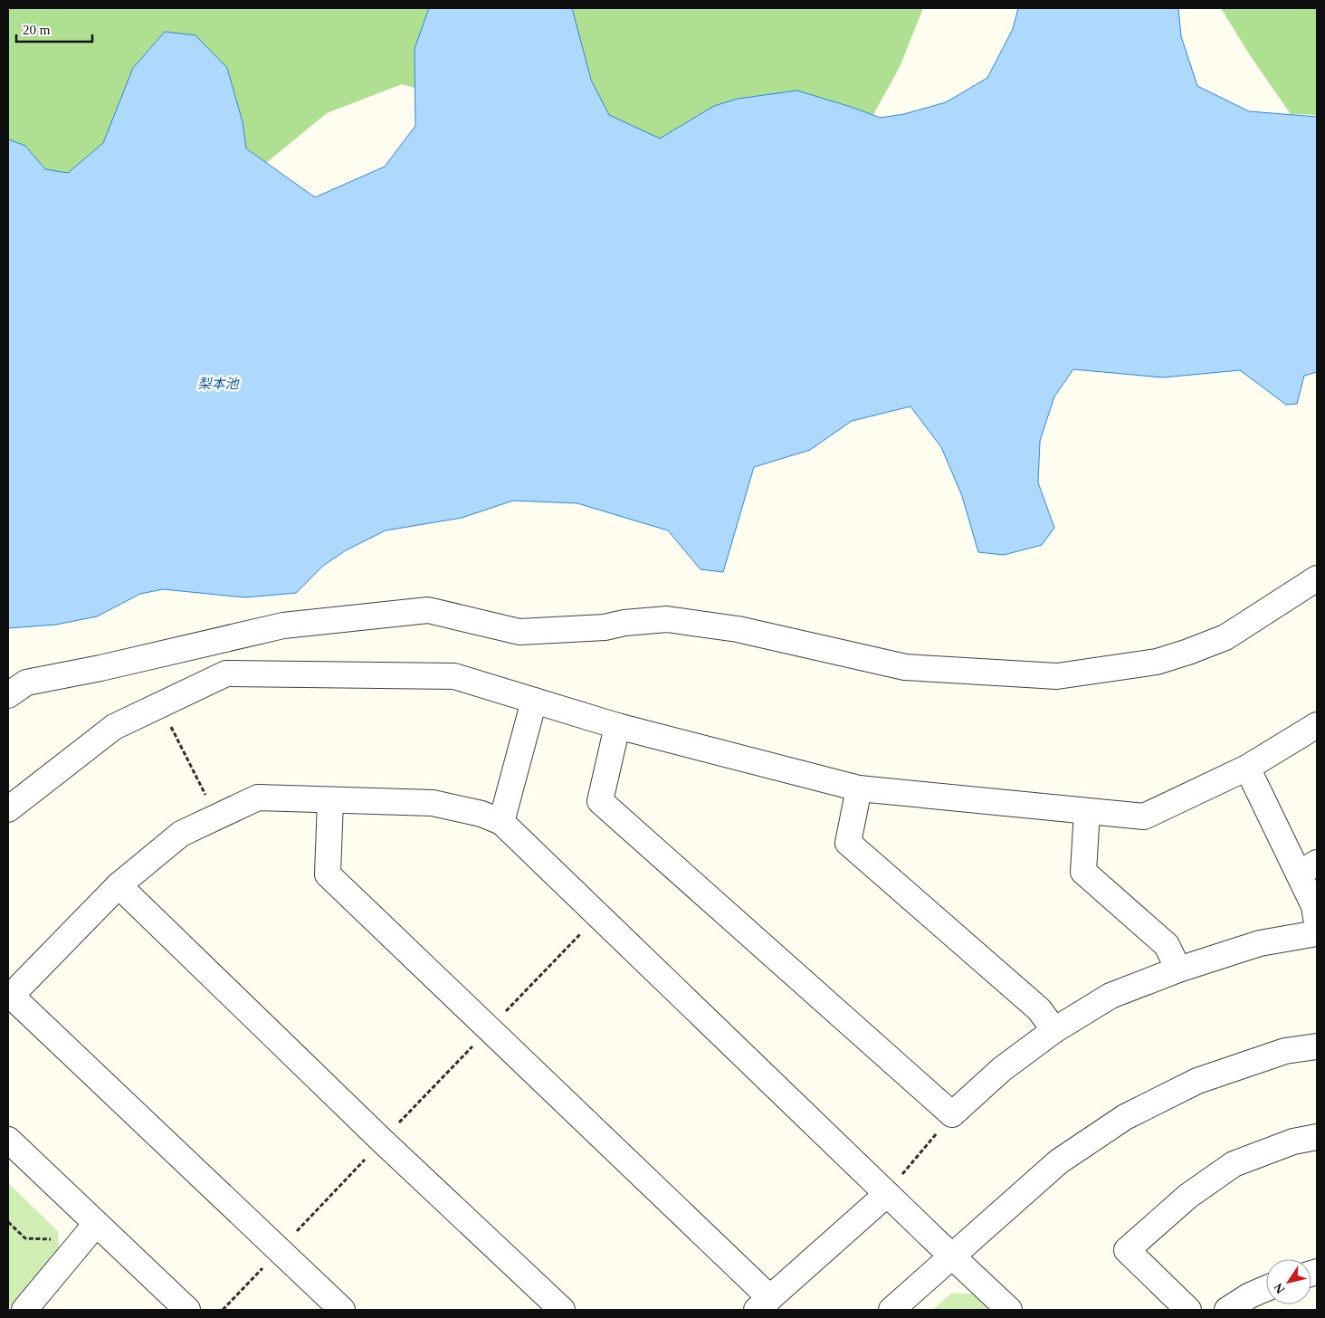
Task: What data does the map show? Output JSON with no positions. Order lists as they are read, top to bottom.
{
  "water": ["梨本池"],
  "scale_bar": "20 m",
  "north": "bottom left"
}
